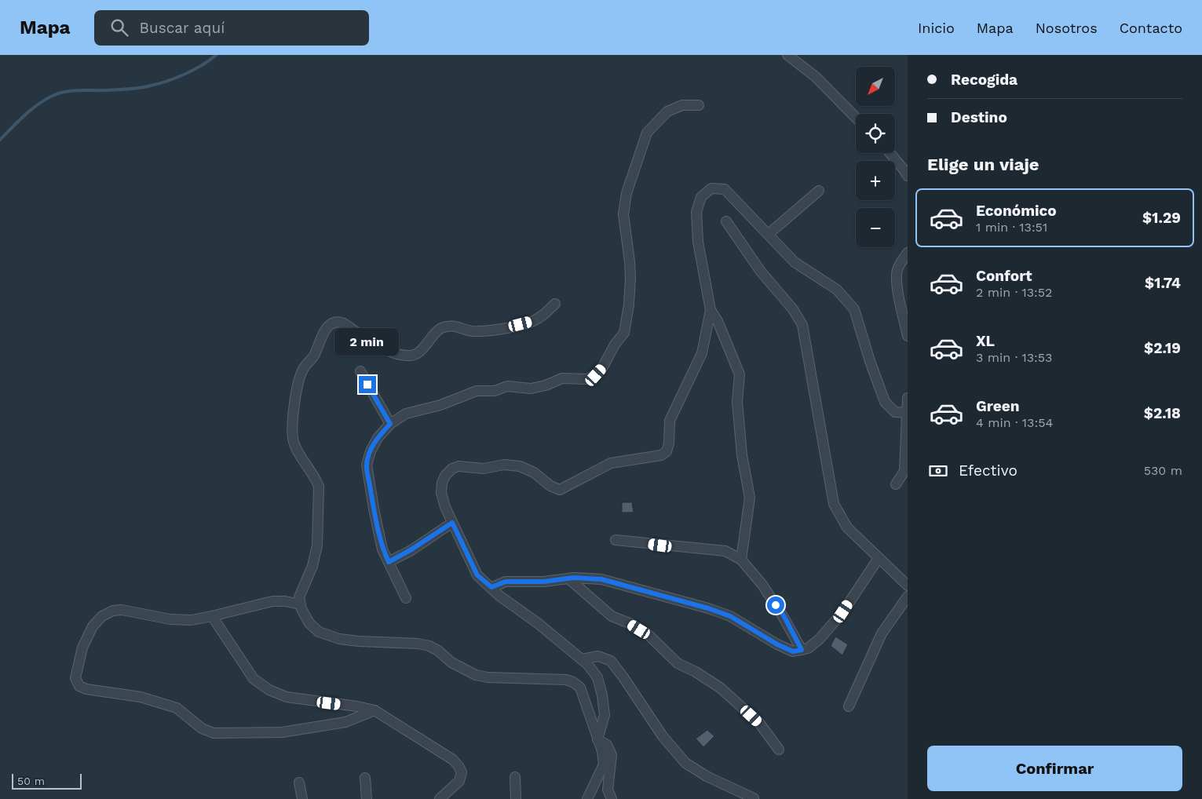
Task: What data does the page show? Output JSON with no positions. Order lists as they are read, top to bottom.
{
  "scale_bar": "50 m",
  "north": "bottom left",
  "page": {
    "header": "Mapa",
    "search": "Buscar aquí",
    "nav": [
      "Inicio",
      "Mapa",
      "Nosotros",
      "Contacto"
    ],
    "banner": ["Recogida", "Destino"],
    "map_buttons": ["+", "−"],
    "heading": "Elige un viaje",
    "list": [
      {
        "name": "Económico",
        "note": "1 min · 13:51",
        "value": "$1.29"
      },
      {
        "name": "Confort",
        "note": "2 min · 13:52",
        "value": "$1.74"
      },
      {
        "name": "XL",
        "note": "3 min · 13:53",
        "value": "$2.19"
      },
      {
        "name": "Green",
        "note": "4 min · 13:54",
        "value": "$2.18"
      }
    ],
    "bubble": "2 min",
    "pay": ["Efectivo", "530 m"],
    "buttons": "Confirmar",
    "scale": "50 m"
  }
}
